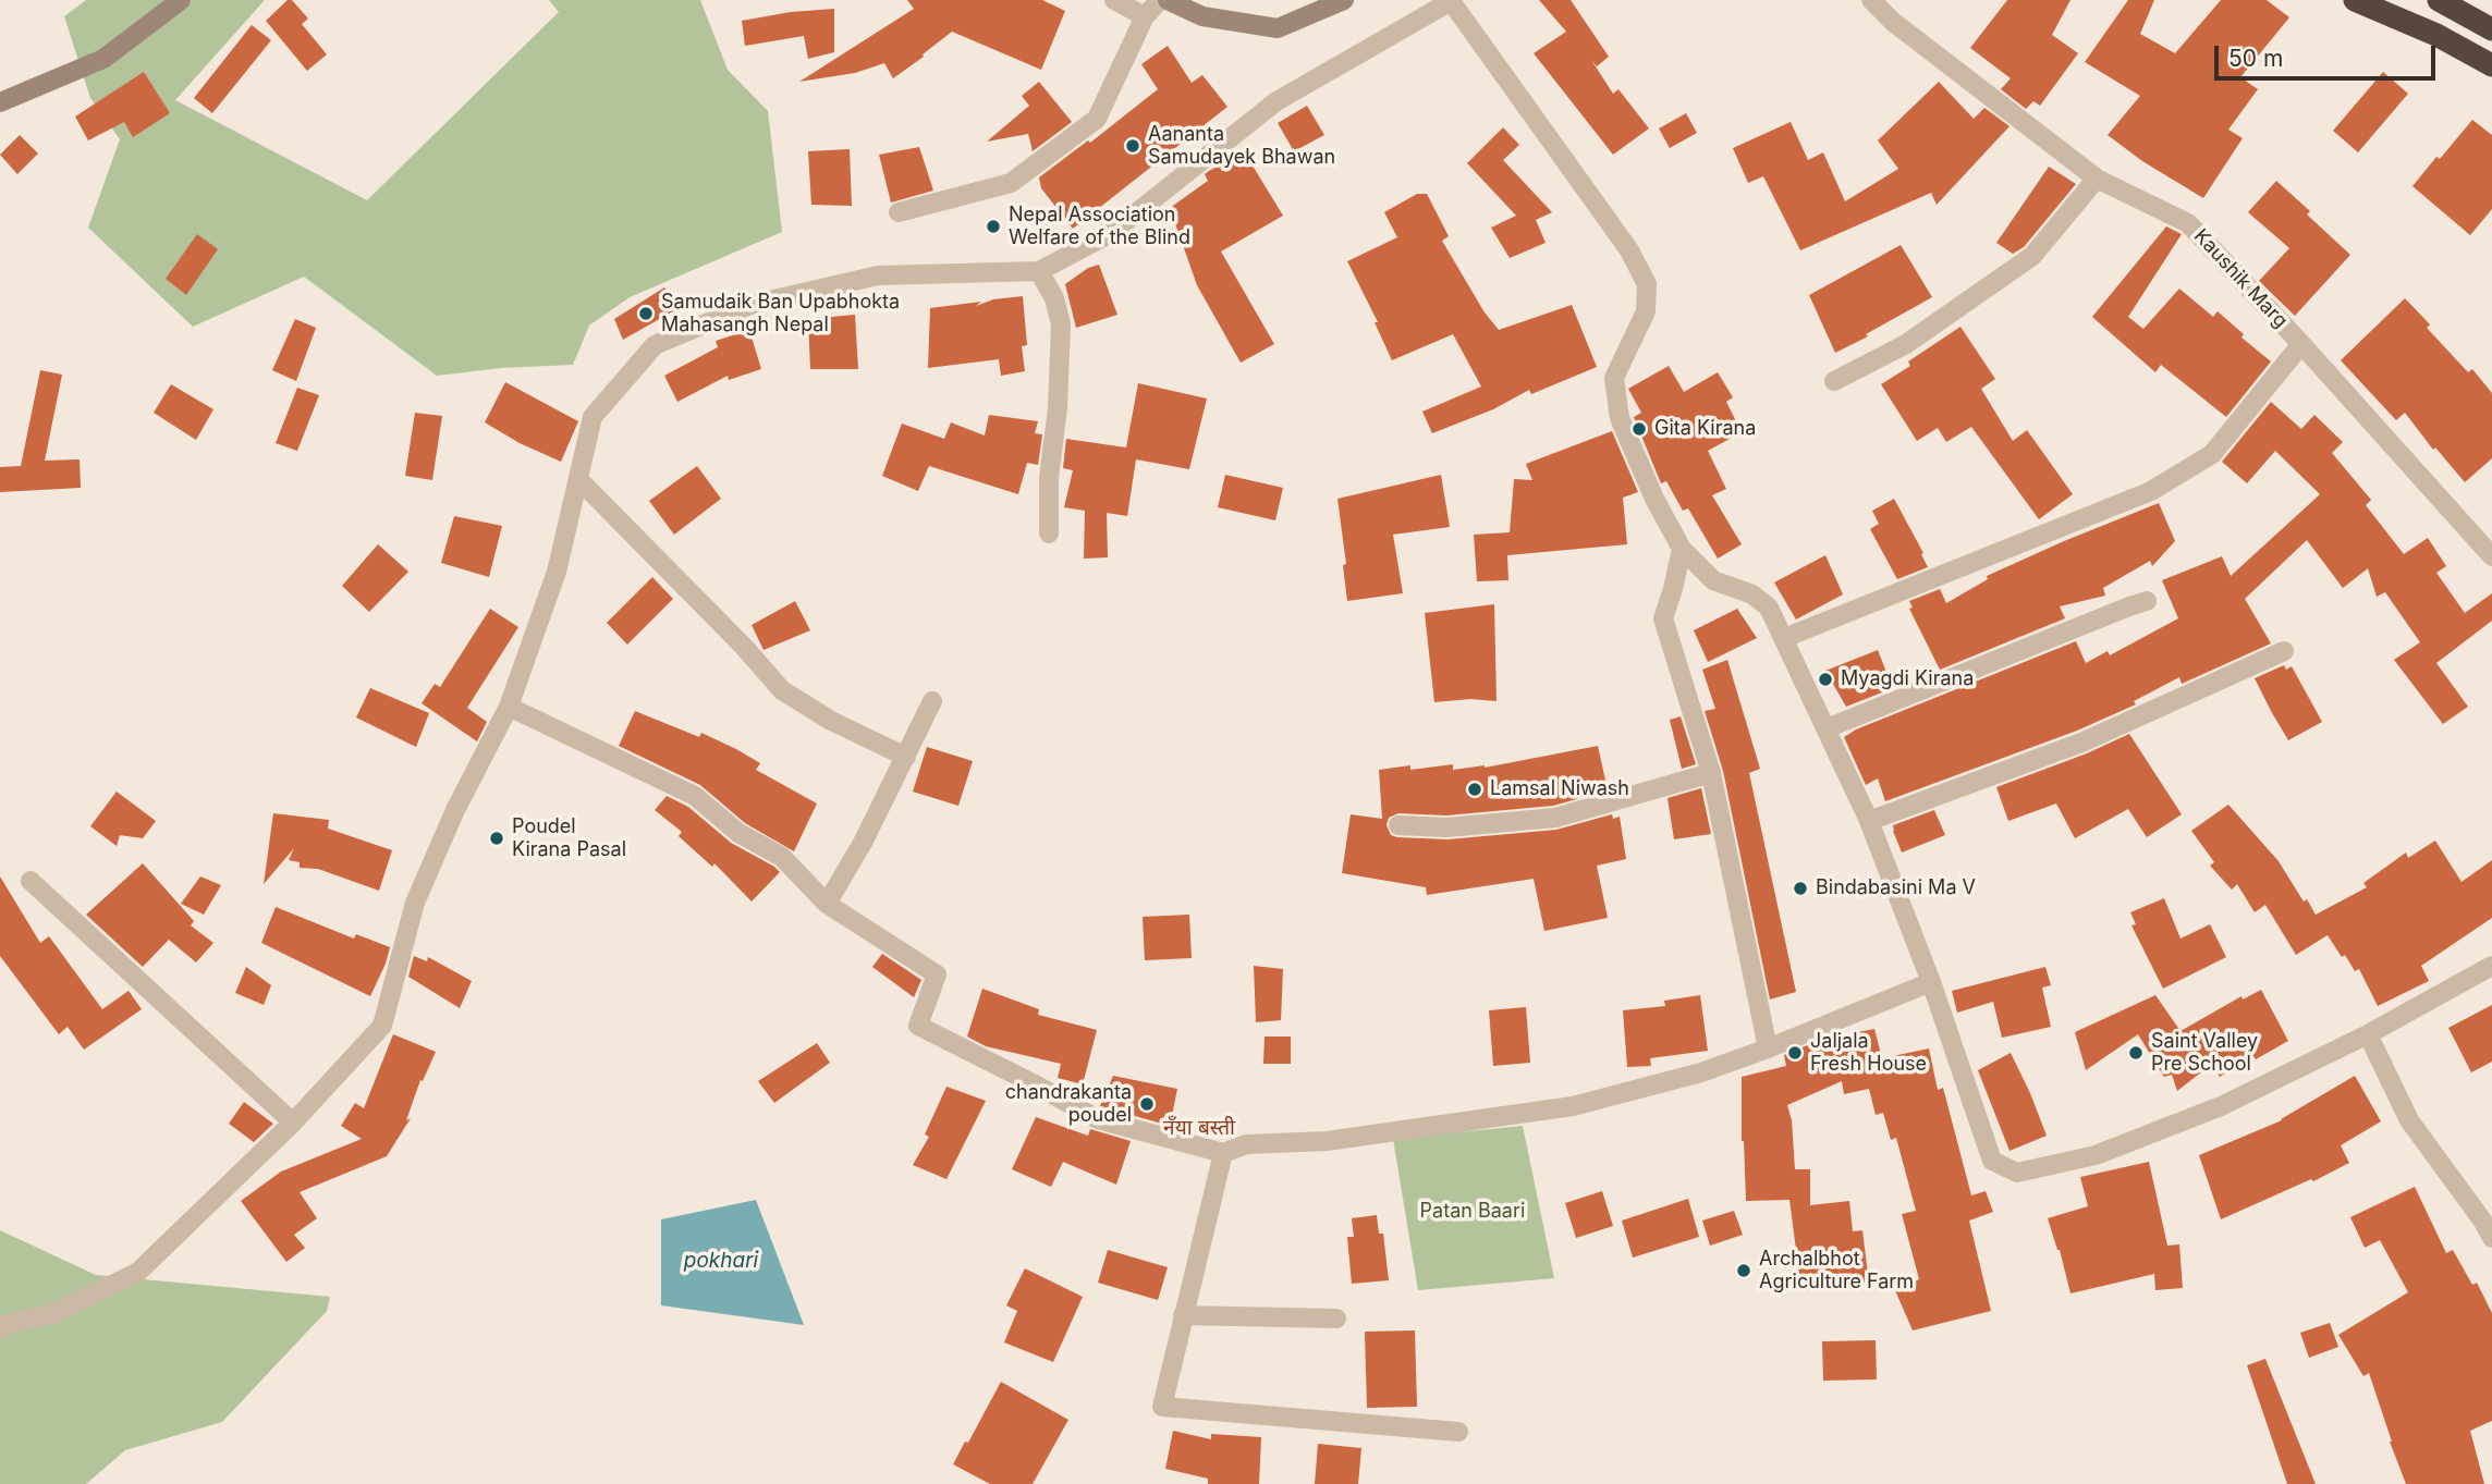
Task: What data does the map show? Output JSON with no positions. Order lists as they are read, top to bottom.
{
  "streets": {
    "street": ["Kaushik Marg"]
  },
  "districts": ["नँया बस्ती"],
  "water": ["pokhari"],
  "parks": ["Patan Baari"],
  "places": [
    "Aananta Samudayek Bhawan",
    "Nepal Association Welfare of the Blind",
    "Samudaik Ban Upabhokta Mahasangh Nepal",
    "Gita Kirana",
    "Myagdi Kirana",
    "Lamsal Niwash",
    "Poudel Kirana Pasal",
    "Bindabasini Ma V",
    "Jaljala Fresh House",
    "Saint Valley Pre School",
    "chandrakanta poudel",
    "Archalbhot Agriculture Farm"
  ],
  "scale_bar": "50 m"
}
